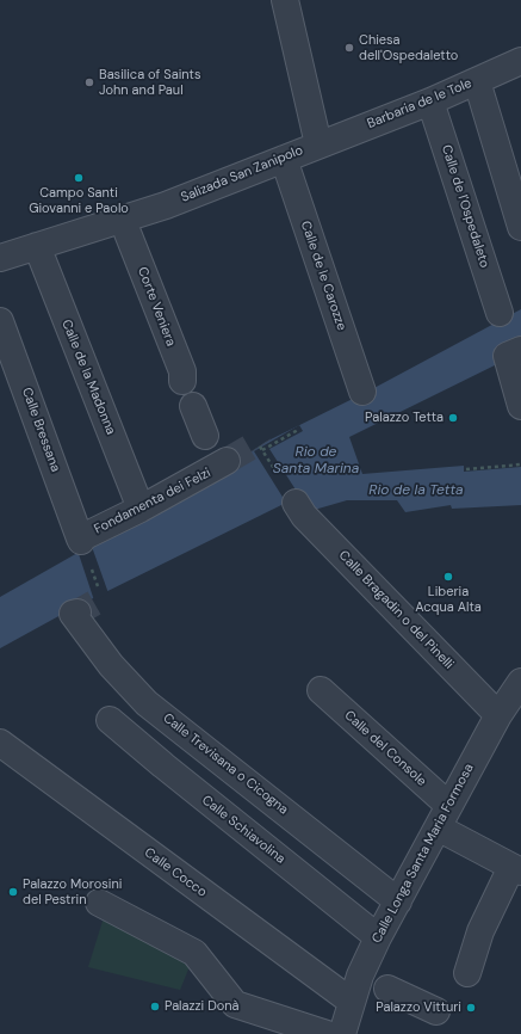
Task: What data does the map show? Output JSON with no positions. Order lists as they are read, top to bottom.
{
  "streets": {
    "street": [
      "Barbaria de le Tole",
      "Salizada San Zanipolo",
      "Calle de l'Ospedaleto",
      "Calle de le Carozze",
      "Corte Veniera",
      "Calle de la Madonna",
      "Calle Bressana",
      "Fondamenta dei Felzi",
      "Calle Bragadin o del Pinelli",
      "Calle del Console",
      "Calle Trevisana o Cicogna",
      "Calle Schiavolina",
      "Calle Longa Santa Maria Formosa",
      "Calle Cocco"
    ]
  },
  "crossings": [
    ["Barbaria de le Tole", "Salizada San Zanipolo"],
    ["Barbaria de le Tole", "Calle de l'Ospedaleto"],
    ["Salizada San Zanipolo", "Calle de le Carozze"],
    ["Salizada San Zanipolo", "Corte Veniera"],
    ["Calle de la Madonna", "Fondamenta dei Felzi"],
    ["Calle Bressana", "Fondamenta dei Felzi"],
    ["Calle Bragadin o del Pinelli", "Calle Longa Santa Maria Formosa"],
    ["Calle del Console", "Calle Longa Santa Maria Formosa"],
    ["Calle Trevisana o Cicogna", "Calle Longa Santa Maria Formosa"],
    ["Calle Schiavolina", "Calle Longa Santa Maria Formosa"],
    ["Calle Longa Santa Maria Formosa", "Calle Cocco"]
  ],
  "water": ["Rio de Santa Marina", "Rio de la Tetta"],
  "places": [
    "Chiesa dell'Ospedaletto",
    "Basilica of Saints John and Paul",
    "Campo Santi Giovanni e Paolo",
    "Palazzo Tetta",
    "Liberia Acqua Alta",
    "Palazzo Morosini del Pestrin",
    "Palazzi Donà",
    "Palazzo Vitturi"
  ]
}
